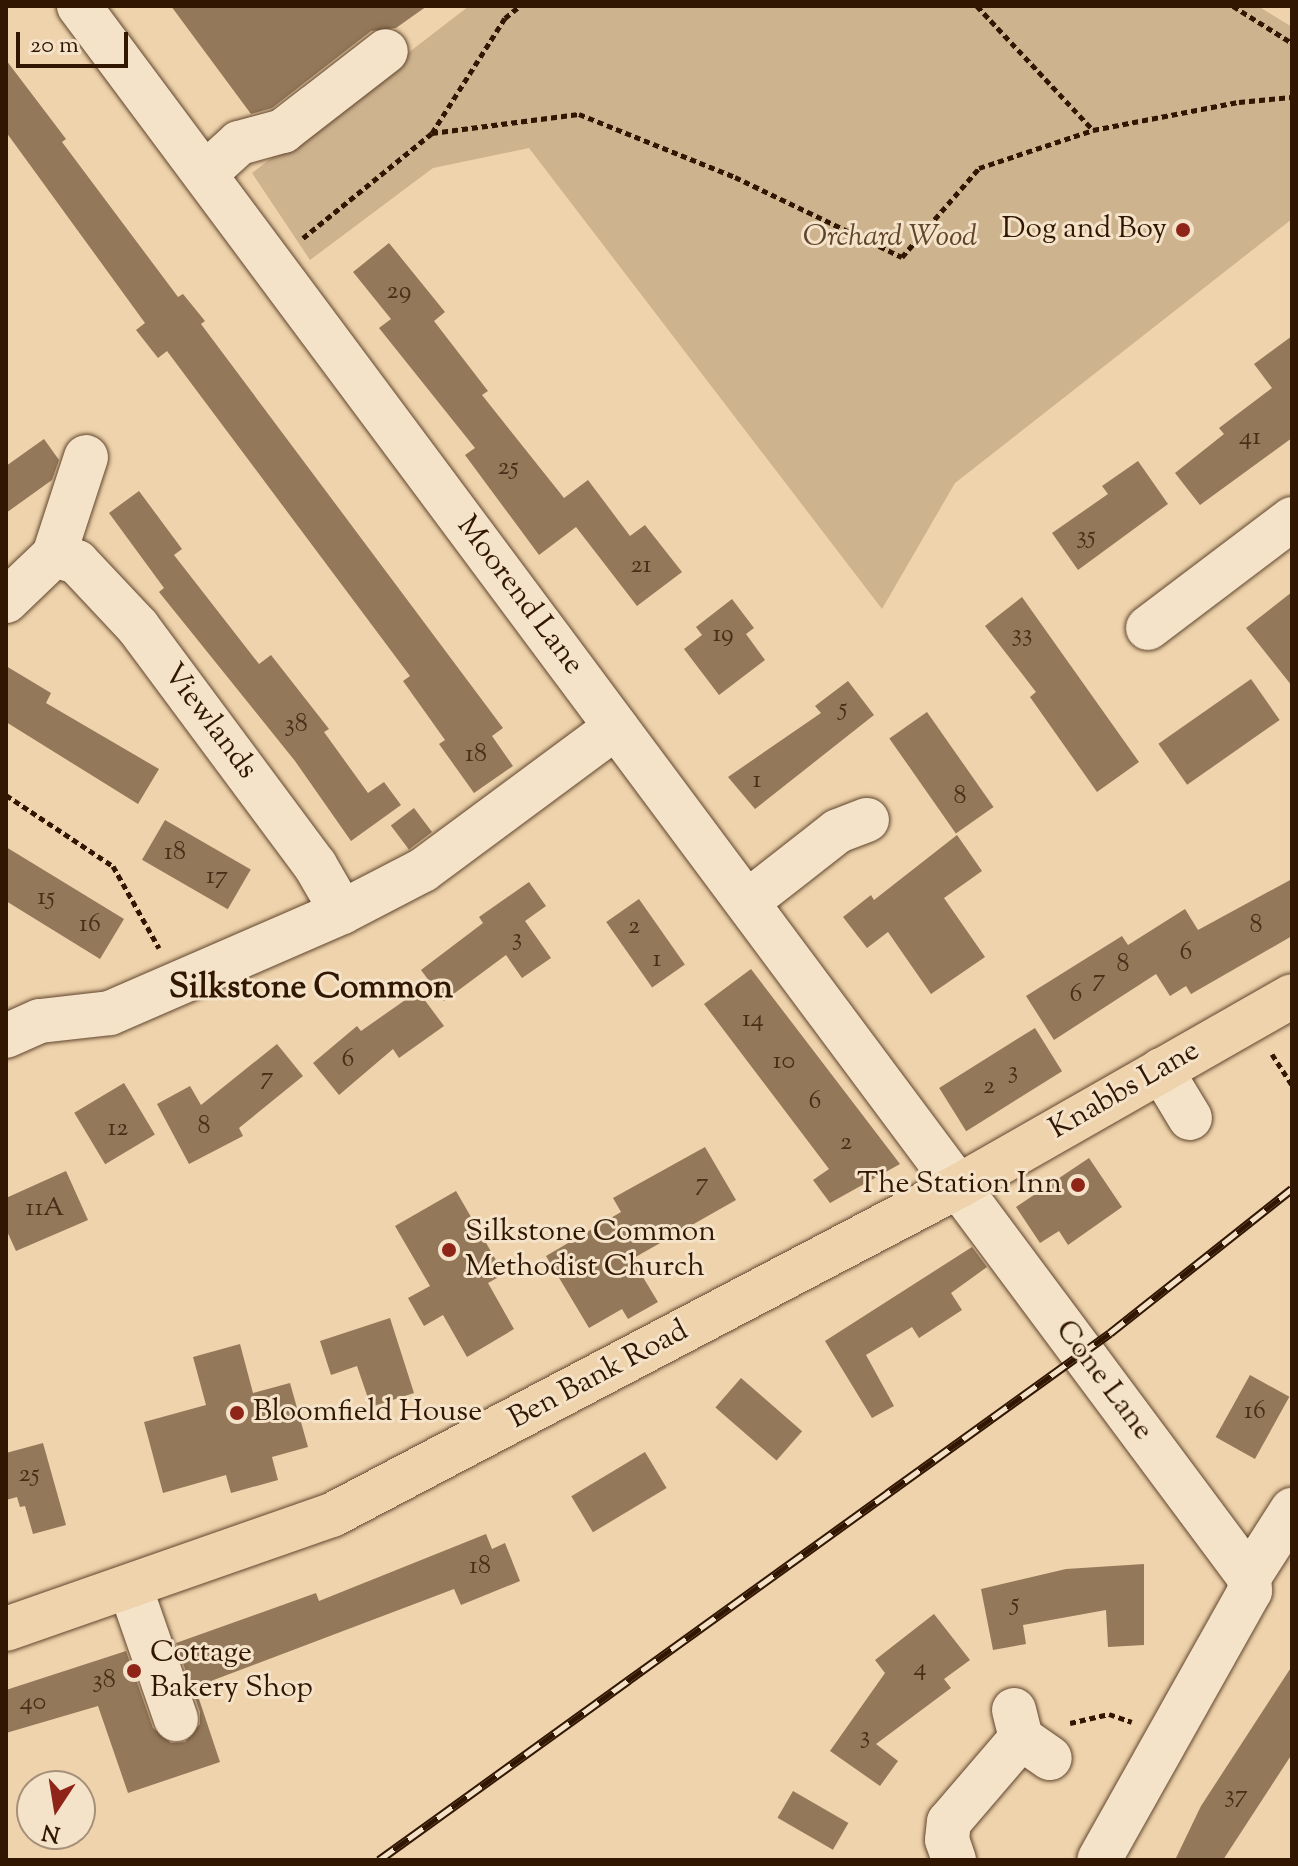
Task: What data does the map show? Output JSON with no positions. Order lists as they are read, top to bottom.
{
  "streets": {
    "main road": ["Knabbs Lane", "Ben Bank Road"],
    "street": ["Moorend Lane", "Viewlands", "Cone Lane"]
  },
  "crossings": [
    ["Moorend Lane", "Knabbs Lane"],
    ["Moorend Lane", "Ben Bank Road"],
    ["Moorend Lane", "Cone Lane"],
    ["Knabbs Lane", "Ben Bank Road"],
    ["Knabbs Lane", "Cone Lane"],
    ["Ben Bank Road", "Cone Lane"]
  ],
  "districts": ["Silkstone Common"],
  "parks": ["Orchard Wood"],
  "places": [
    "Dog and Boy",
    "The Station Inn",
    "Silkstone Common Methodist Church",
    "Bloomfield House",
    "Cottage Bakery Shop"
  ],
  "house_numbers": [
    "29",
    "41",
    "25",
    "35",
    "21",
    "19",
    "33",
    "5",
    "38",
    "18",
    "1",
    "8",
    "18",
    "17",
    "15",
    "16",
    "8",
    "2",
    "3",
    "6",
    "1",
    "8",
    "7",
    "6",
    "14",
    "6",
    "10",
    "3",
    "7",
    "2",
    "6",
    "8",
    "12",
    "2",
    "7",
    "11A",
    "16",
    "25",
    "18",
    "5",
    "4",
    "38",
    "40",
    "3",
    "37"
  ],
  "scale_bar": "20 m",
  "north": "bottom"
}
